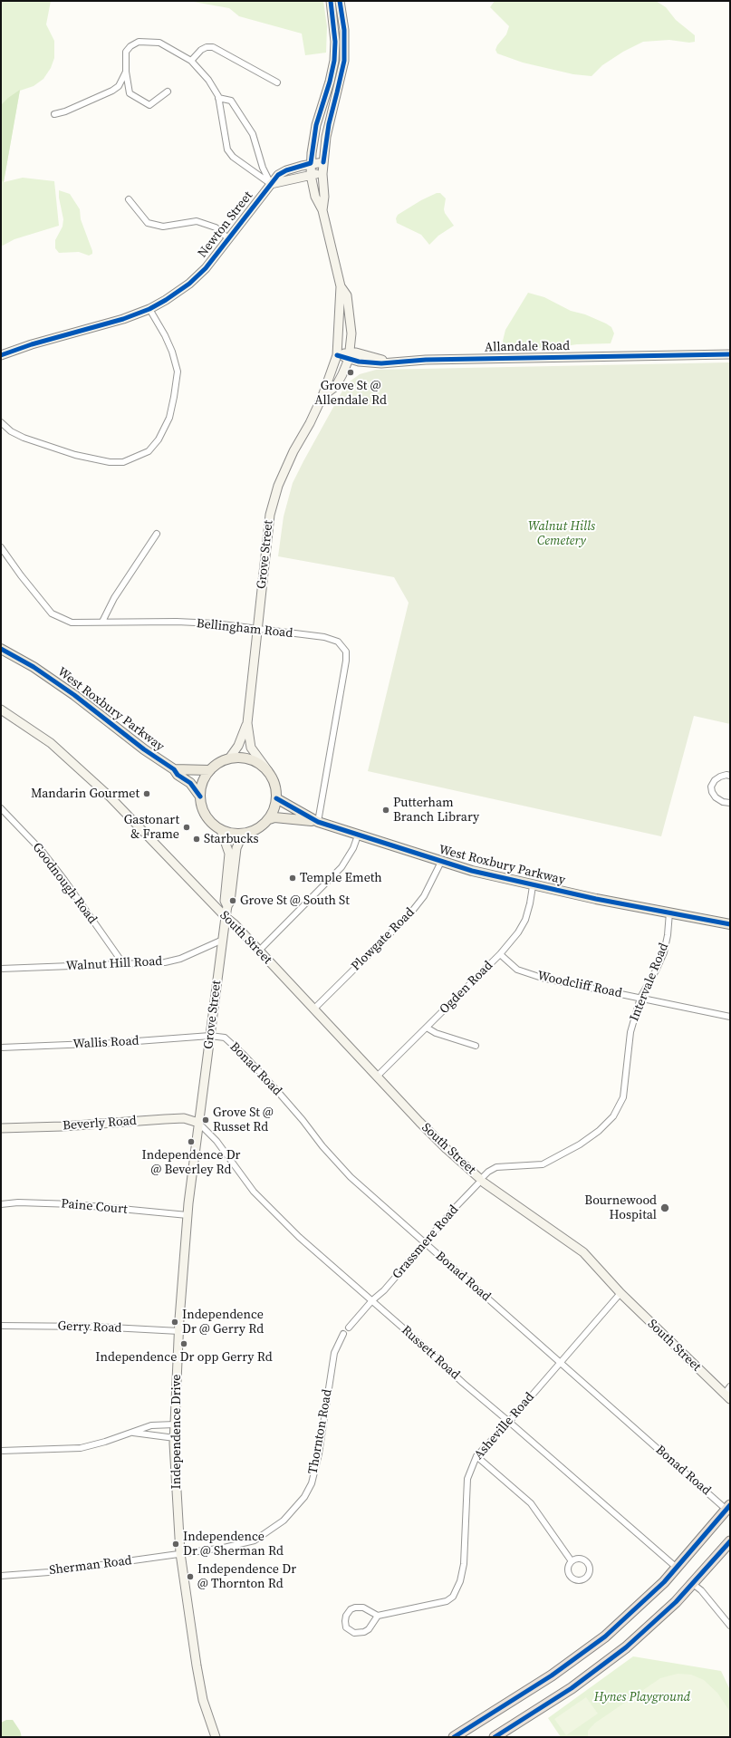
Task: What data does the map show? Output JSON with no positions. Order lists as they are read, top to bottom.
{
  "streets": {
    "main road": [
      "Newton Street",
      "Allandale Road",
      "Grove Street",
      "West Roxbury Parkway",
      "South Street",
      "Beverly Road",
      "Independence Drive"
    ],
    "street": [
      "Bellingham Road",
      "Goodnough Road",
      "Plowgate Road",
      "Walnut Hill Road",
      "Intervale Road",
      "Woodcliff Road",
      "Ogden Road",
      "Wallis Road",
      "Bonad Road",
      "Paine Court",
      "Grassmere Road",
      "Gerry Road",
      "Russett Road",
      "Asheville Road",
      "Thornton Road",
      "Sherman Road"
    ]
  },
  "crossings": [
    ["Allandale Road", "Grove Street"],
    ["Grove Street", "Bellingham Road"],
    ["Grove Street", "West Roxbury Parkway"],
    ["Grove Street", "South Street"],
    ["Grove Street", "Walnut Hill Road"],
    ["Grove Street", "Wallis Road"],
    ["Grove Street", "Bonad Road"],
    ["Grove Street", "Beverly Road"],
    ["Grove Street", "Russett Road"],
    ["Grove Street", "Independence Drive"],
    ["Bellingham Road", "West Roxbury Parkway"],
    ["West Roxbury Parkway", "Plowgate Road"],
    ["West Roxbury Parkway", "Intervale Road"],
    ["West Roxbury Parkway", "Ogden Road"],
    ["Goodnough Road", "Walnut Hill Road"],
    ["South Street", "Plowgate Road"],
    ["South Street", "Intervale Road"],
    ["South Street", "Ogden Road"],
    ["South Street", "Grassmere Road"],
    ["South Street", "Asheville Road"],
    ["Intervale Road", "Woodcliff Road"],
    ["Intervale Road", "Grassmere Road"],
    ["Woodcliff Road", "Ogden Road"],
    ["Wallis Road", "Bonad Road"],
    ["Bonad Road", "Grassmere Road"],
    ["Bonad Road", "Asheville Road"],
    ["Beverly Road", "Russett Road"],
    ["Beverly Road", "Independence Drive"],
    ["Paine Court", "Independence Drive"],
    ["Grassmere Road", "Russett Road"],
    ["Gerry Road", "Independence Drive"],
    ["Russett Road", "Asheville Road"],
    ["Russett Road", "Independence Drive"],
    ["Independence Drive", "Thornton Road"],
    ["Independence Drive", "Sherman Road"],
    ["Thornton Road", "Sherman Road"]
  ],
  "parks": ["Walnut Hills Cemetery", "Hynes Playground"],
  "places": [
    "Grove St @ Allendale Rd",
    "Mandarin Gourmet",
    "Putterham Branch Library",
    "Gastonart & Frame",
    "Starbucks",
    "Temple Emeth",
    "Grove St @ South St",
    "Grove St @ Russet Rd",
    "Independence Dr @ Beverley Rd",
    "Bournewood Hospital",
    "Independence Dr @ Gerry Rd",
    "Independence Dr opp Gerry Rd",
    "Independence Dr @ Sherman Rd",
    "Independence Dr @ Thornton Rd"
  ]
}
